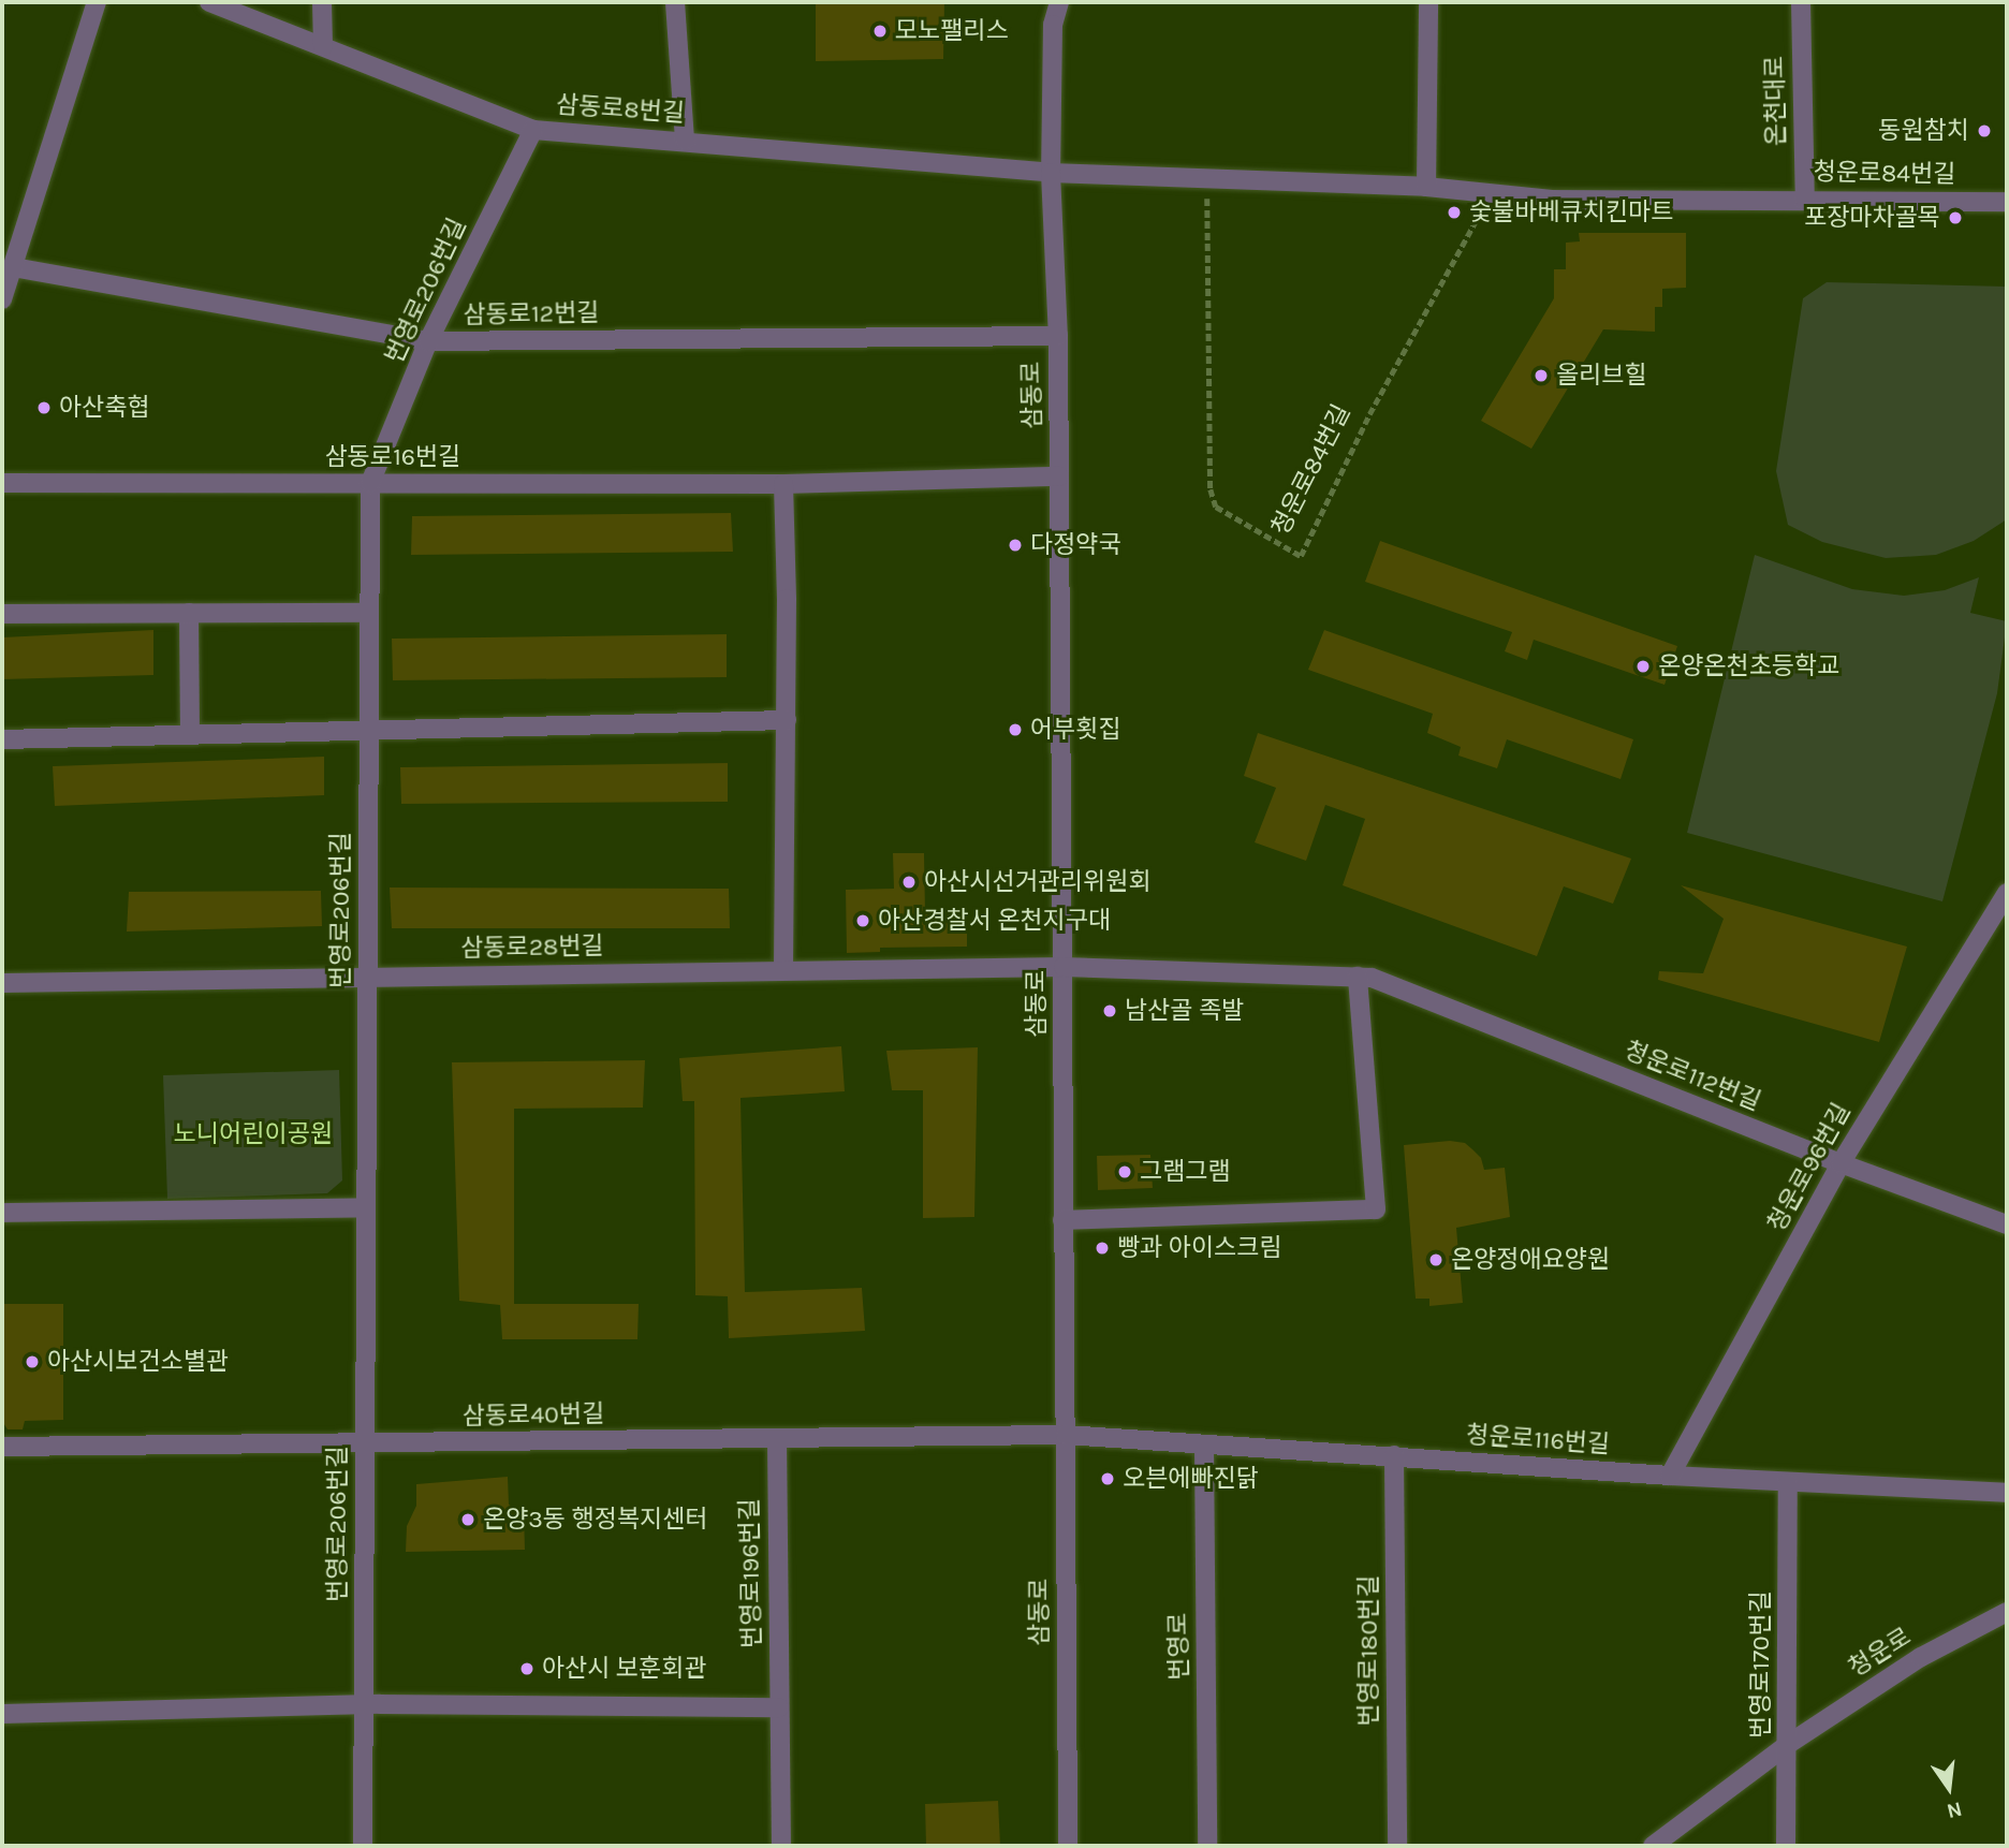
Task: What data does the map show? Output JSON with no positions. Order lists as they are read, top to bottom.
{
  "streets": {
    "street": [
      "온천대로",
      "삼동로8번길",
      "청운로84번길",
      "번영로206번길",
      "삼동로12번길",
      "삼동로",
      "삼동로16번길",
      "삼동로28번길",
      "청운로112번길",
      "청운로96번길",
      "삼동로40번길",
      "청운로116번길",
      "번영로196번길",
      "번영로",
      "번영로180번길",
      "청운로",
      "번영로170번길"
    ]
  },
  "crossings": [
    ["온천대로", "청운로84번길"],
    ["삼동로8번길", "청운로84번길"],
    ["삼동로8번길", "번영로206번길"],
    ["삼동로8번길", "삼동로"],
    ["청운로84번길", "삼동로"],
    ["번영로206번길", "삼동로12번길"],
    ["번영로206번길", "삼동로16번길"],
    ["번영로206번길", "삼동로28번길"],
    ["번영로206번길", "삼동로40번길"],
    ["삼동로12번길", "삼동로"],
    ["삼동로", "삼동로16번길"],
    ["삼동로", "삼동로28번길"],
    ["삼동로", "청운로112번길"],
    ["삼동로", "삼동로40번길"],
    ["삼동로", "청운로116번길"],
    ["삼동로28번길", "청운로112번길"],
    ["청운로112번길", "청운로96번길"],
    ["청운로96번길", "청운로116번길"],
    ["삼동로40번길", "청운로116번길"],
    ["삼동로40번길", "번영로196번길"],
    ["청운로116번길", "번영로"],
    ["청운로116번길", "번영로180번길"],
    ["청운로116번길", "번영로170번길"],
    ["청운로", "번영로170번길"]
  ],
  "parks": ["노니어린이공원"],
  "places": [
    "모노팰리스",
    "동원참치",
    "숯불바베큐치킨마트",
    "포장마차골목",
    "올리브힐",
    "아산축협",
    "다정약국",
    "온양온천초등학교",
    "어부횟집",
    "아산시선거관리위원회",
    "아산경찰서 온천지구대",
    "남산골 족발",
    "그램그램",
    "빵과 아이스크림",
    "온양정애요양원",
    "아산시보건소별관",
    "오븐에빠진닭",
    "온양3동 행정복지센터",
    "아산시 보훈회관"
  ],
  "north": "bottom"
}
